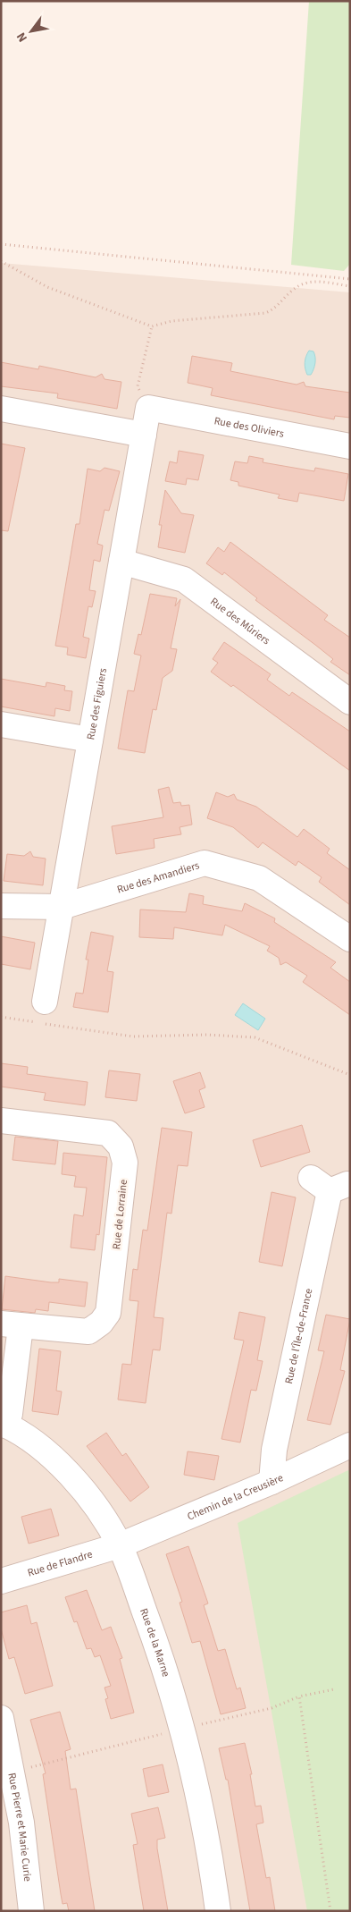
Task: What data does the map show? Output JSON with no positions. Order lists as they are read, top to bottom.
{
  "streets": {
    "street": [
      "Rue des Oliviers",
      "Rue des Mûriers",
      "Rue des Figuiers",
      "Rue des Amandiers",
      "Rue de Lorraine",
      "Rue de l'Île-de-France",
      "Chemin de la Creusière",
      "Rue de Flandre",
      "Rue de la Marne",
      "Rue Pierre et Marie Curie"
    ]
  },
  "crossings": [
    ["Rue des Oliviers", "Rue des Figuiers"],
    ["Rue des Mûriers", "Rue des Figuiers"],
    ["Rue des Figuiers", "Rue des Amandiers"],
    ["Rue de Lorraine", "Rue de la Marne"],
    ["Rue de l'Île-de-France", "Chemin de la Creusière"],
    ["Chemin de la Creusière", "Rue de Flandre"],
    ["Chemin de la Creusière", "Rue de la Marne"],
    ["Rue de Flandre", "Rue de la Marne"]
  ],
  "north": "bottom left"
}
